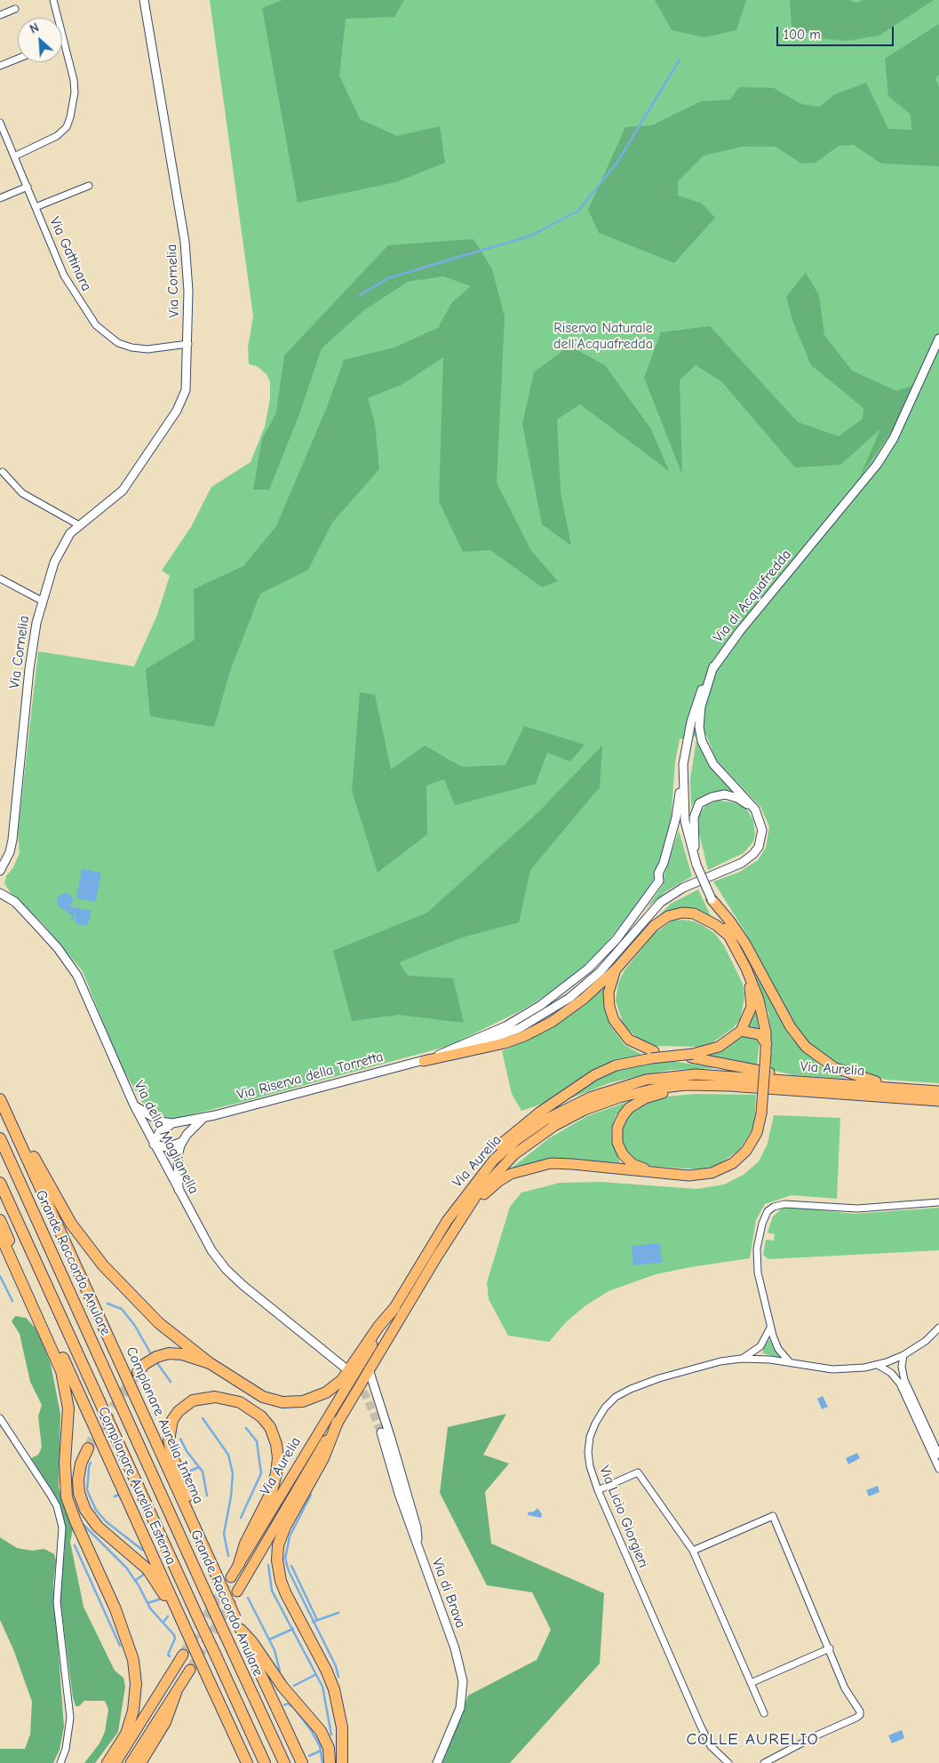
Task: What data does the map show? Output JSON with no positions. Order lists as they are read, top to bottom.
{
  "streets": {
    "highway": [
      "Via Aurelia",
      "Grande Raccordo Anulare",
      "Complanare Aurelia Interna",
      "Complanare Aurelia Esterna"
    ],
    "street": [
      "Via Gattinara",
      "Via Cornelia",
      "Via di Acquafredda",
      "Via Riserva della Torretta",
      "Via della Maglianella",
      "Via Licio Giorgieri",
      "Via di Brava"
    ]
  },
  "crossings": [
    ["Via Gattinara", "Via Cornelia"]
  ],
  "districts": ["COLLE AURELIO"],
  "parks": ["Riserva Naturale dell'Acquafredda"],
  "scale_bar": "100 m",
  "north": "top left"
}
